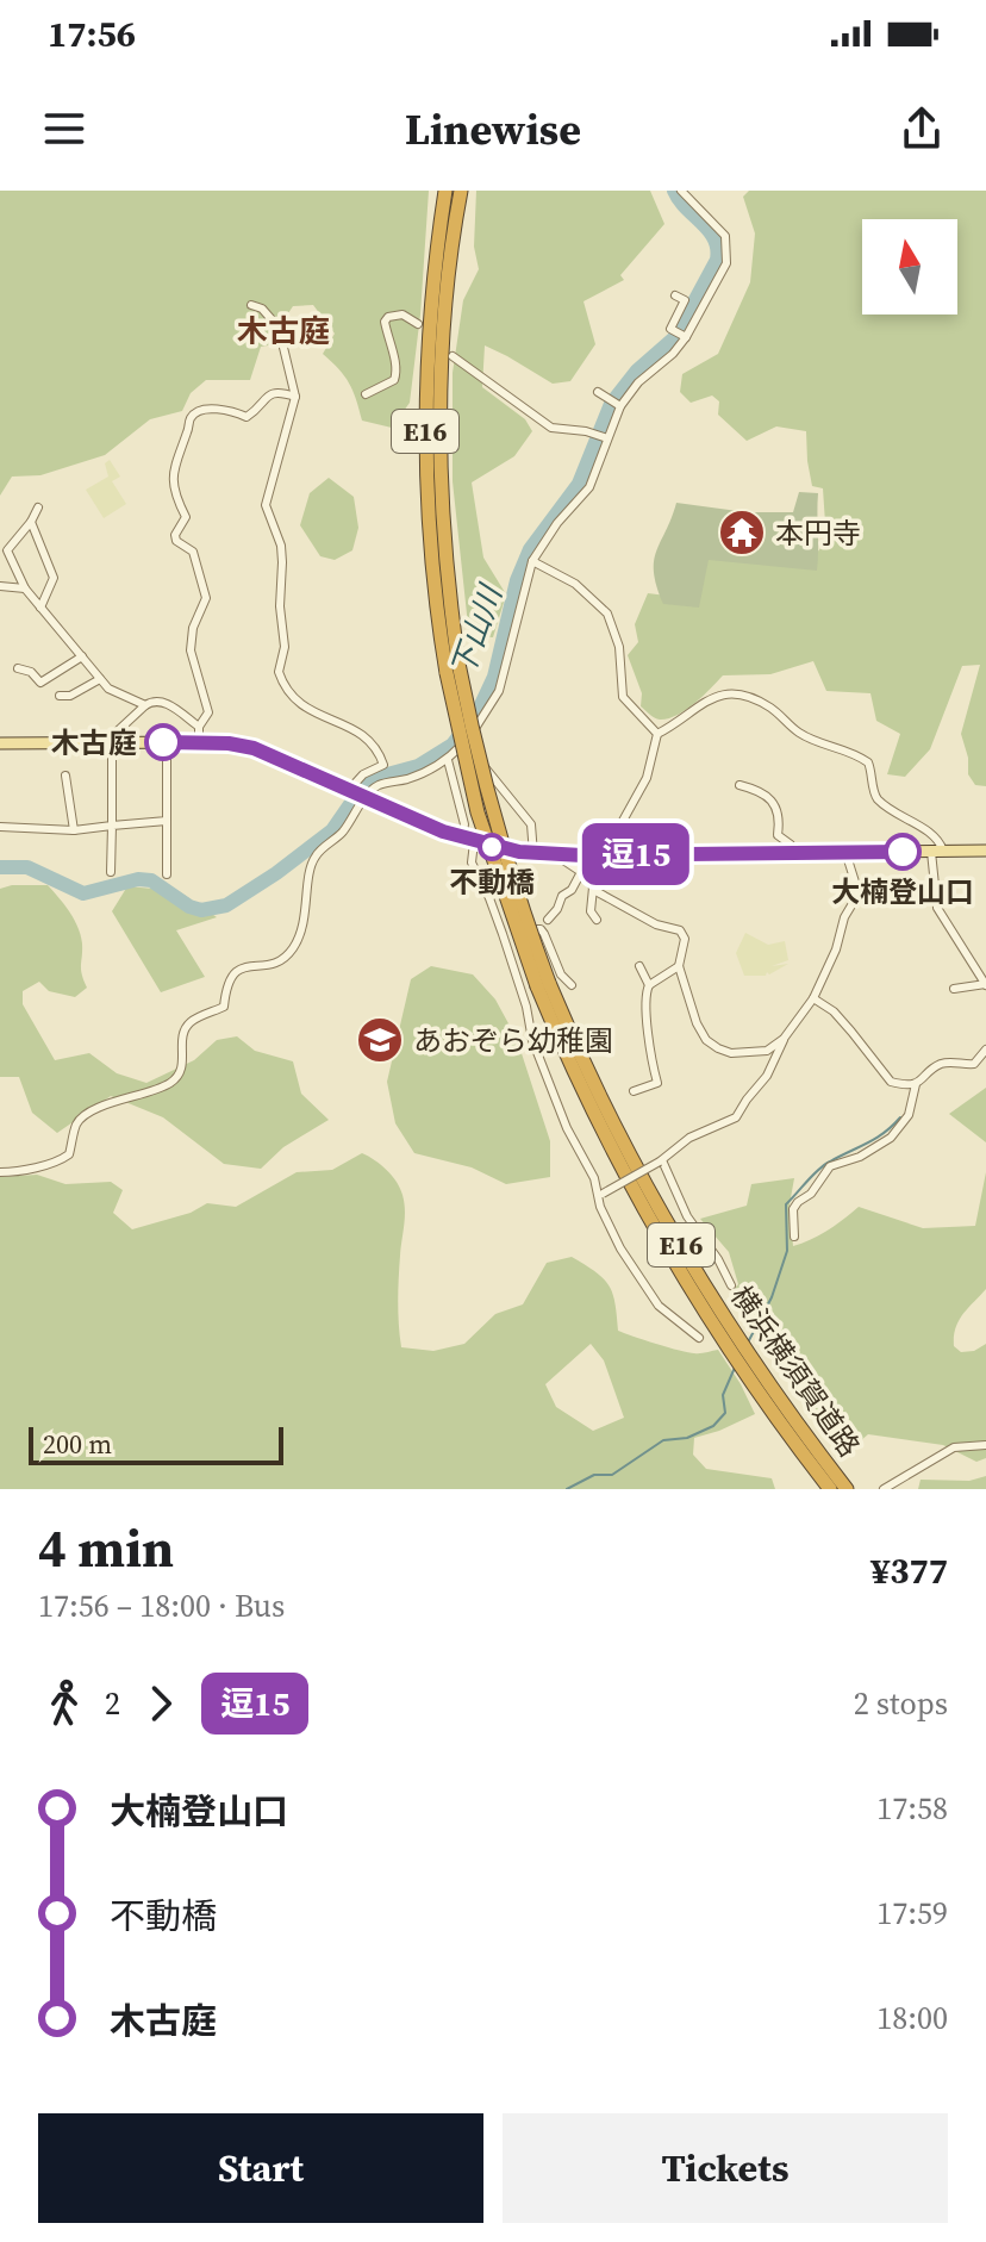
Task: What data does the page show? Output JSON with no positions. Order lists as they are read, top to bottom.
{
  "streets": {
    "highway": ["E16", "横浜横須賀道路"]
  },
  "districts": ["木古庭"],
  "water": ["下山川"],
  "places": {
    "temple": ["本円寺"],
    "other": ["木古庭", "不動橋", "大楠登山口"],
    "school or university": ["あおぞら幼稚園"]
  },
  "lines": ["bus line 逗15"],
  "scale_bar": "200 m",
  "north": "top",
  "page": {
    "status": "17:56",
    "header": "Linewise",
    "on_map": "逗15",
    "scale": "200 m",
    "heading": ["4 min", "17:56 – 18:00 · Bus", "¥377"],
    "legs": ["2", "逗15", "2 stops"],
    "list": [
      {
        "name": "大楠登山口",
        "value": "17:58"
      },
      {
        "name": "不動橋",
        "value": "17:59"
      },
      {
        "name": "木古庭",
        "value": "18:00"
      }
    ],
    "buttons": ["Start", "Tickets"]
  }
}
